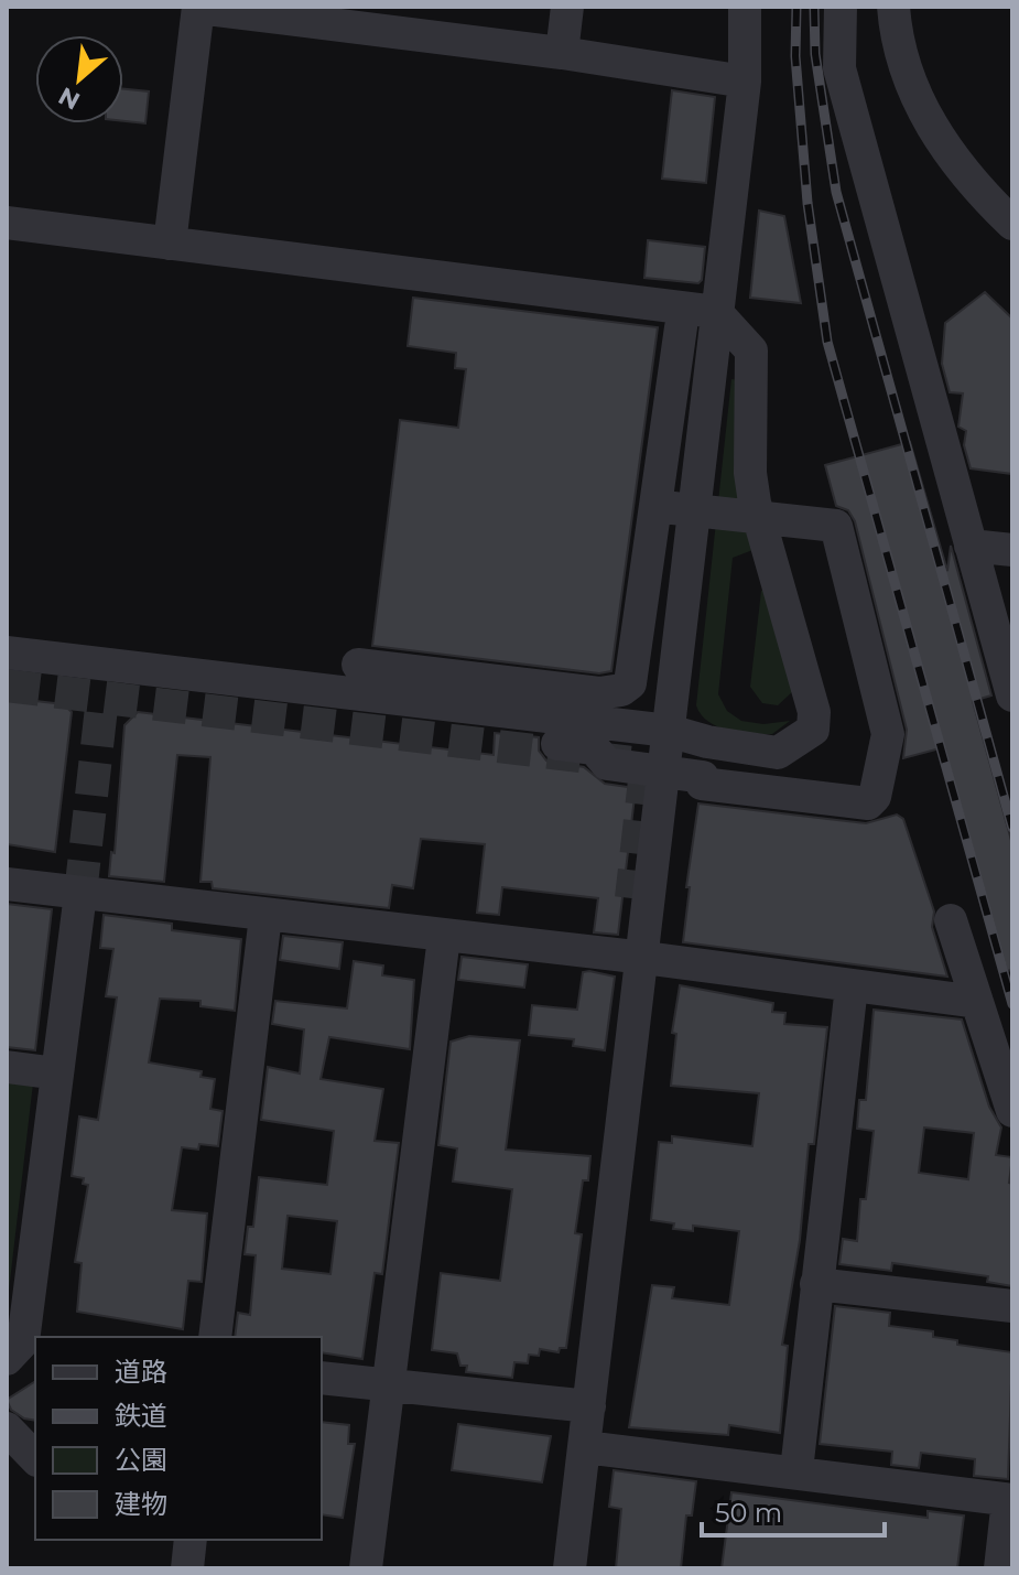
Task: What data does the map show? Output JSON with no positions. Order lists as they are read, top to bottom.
{
  "legend": [
    "道路",
    "鉄道",
    "公園",
    "建物"
  ],
  "scale_bar": "50 m",
  "north": "bottom left"
}
